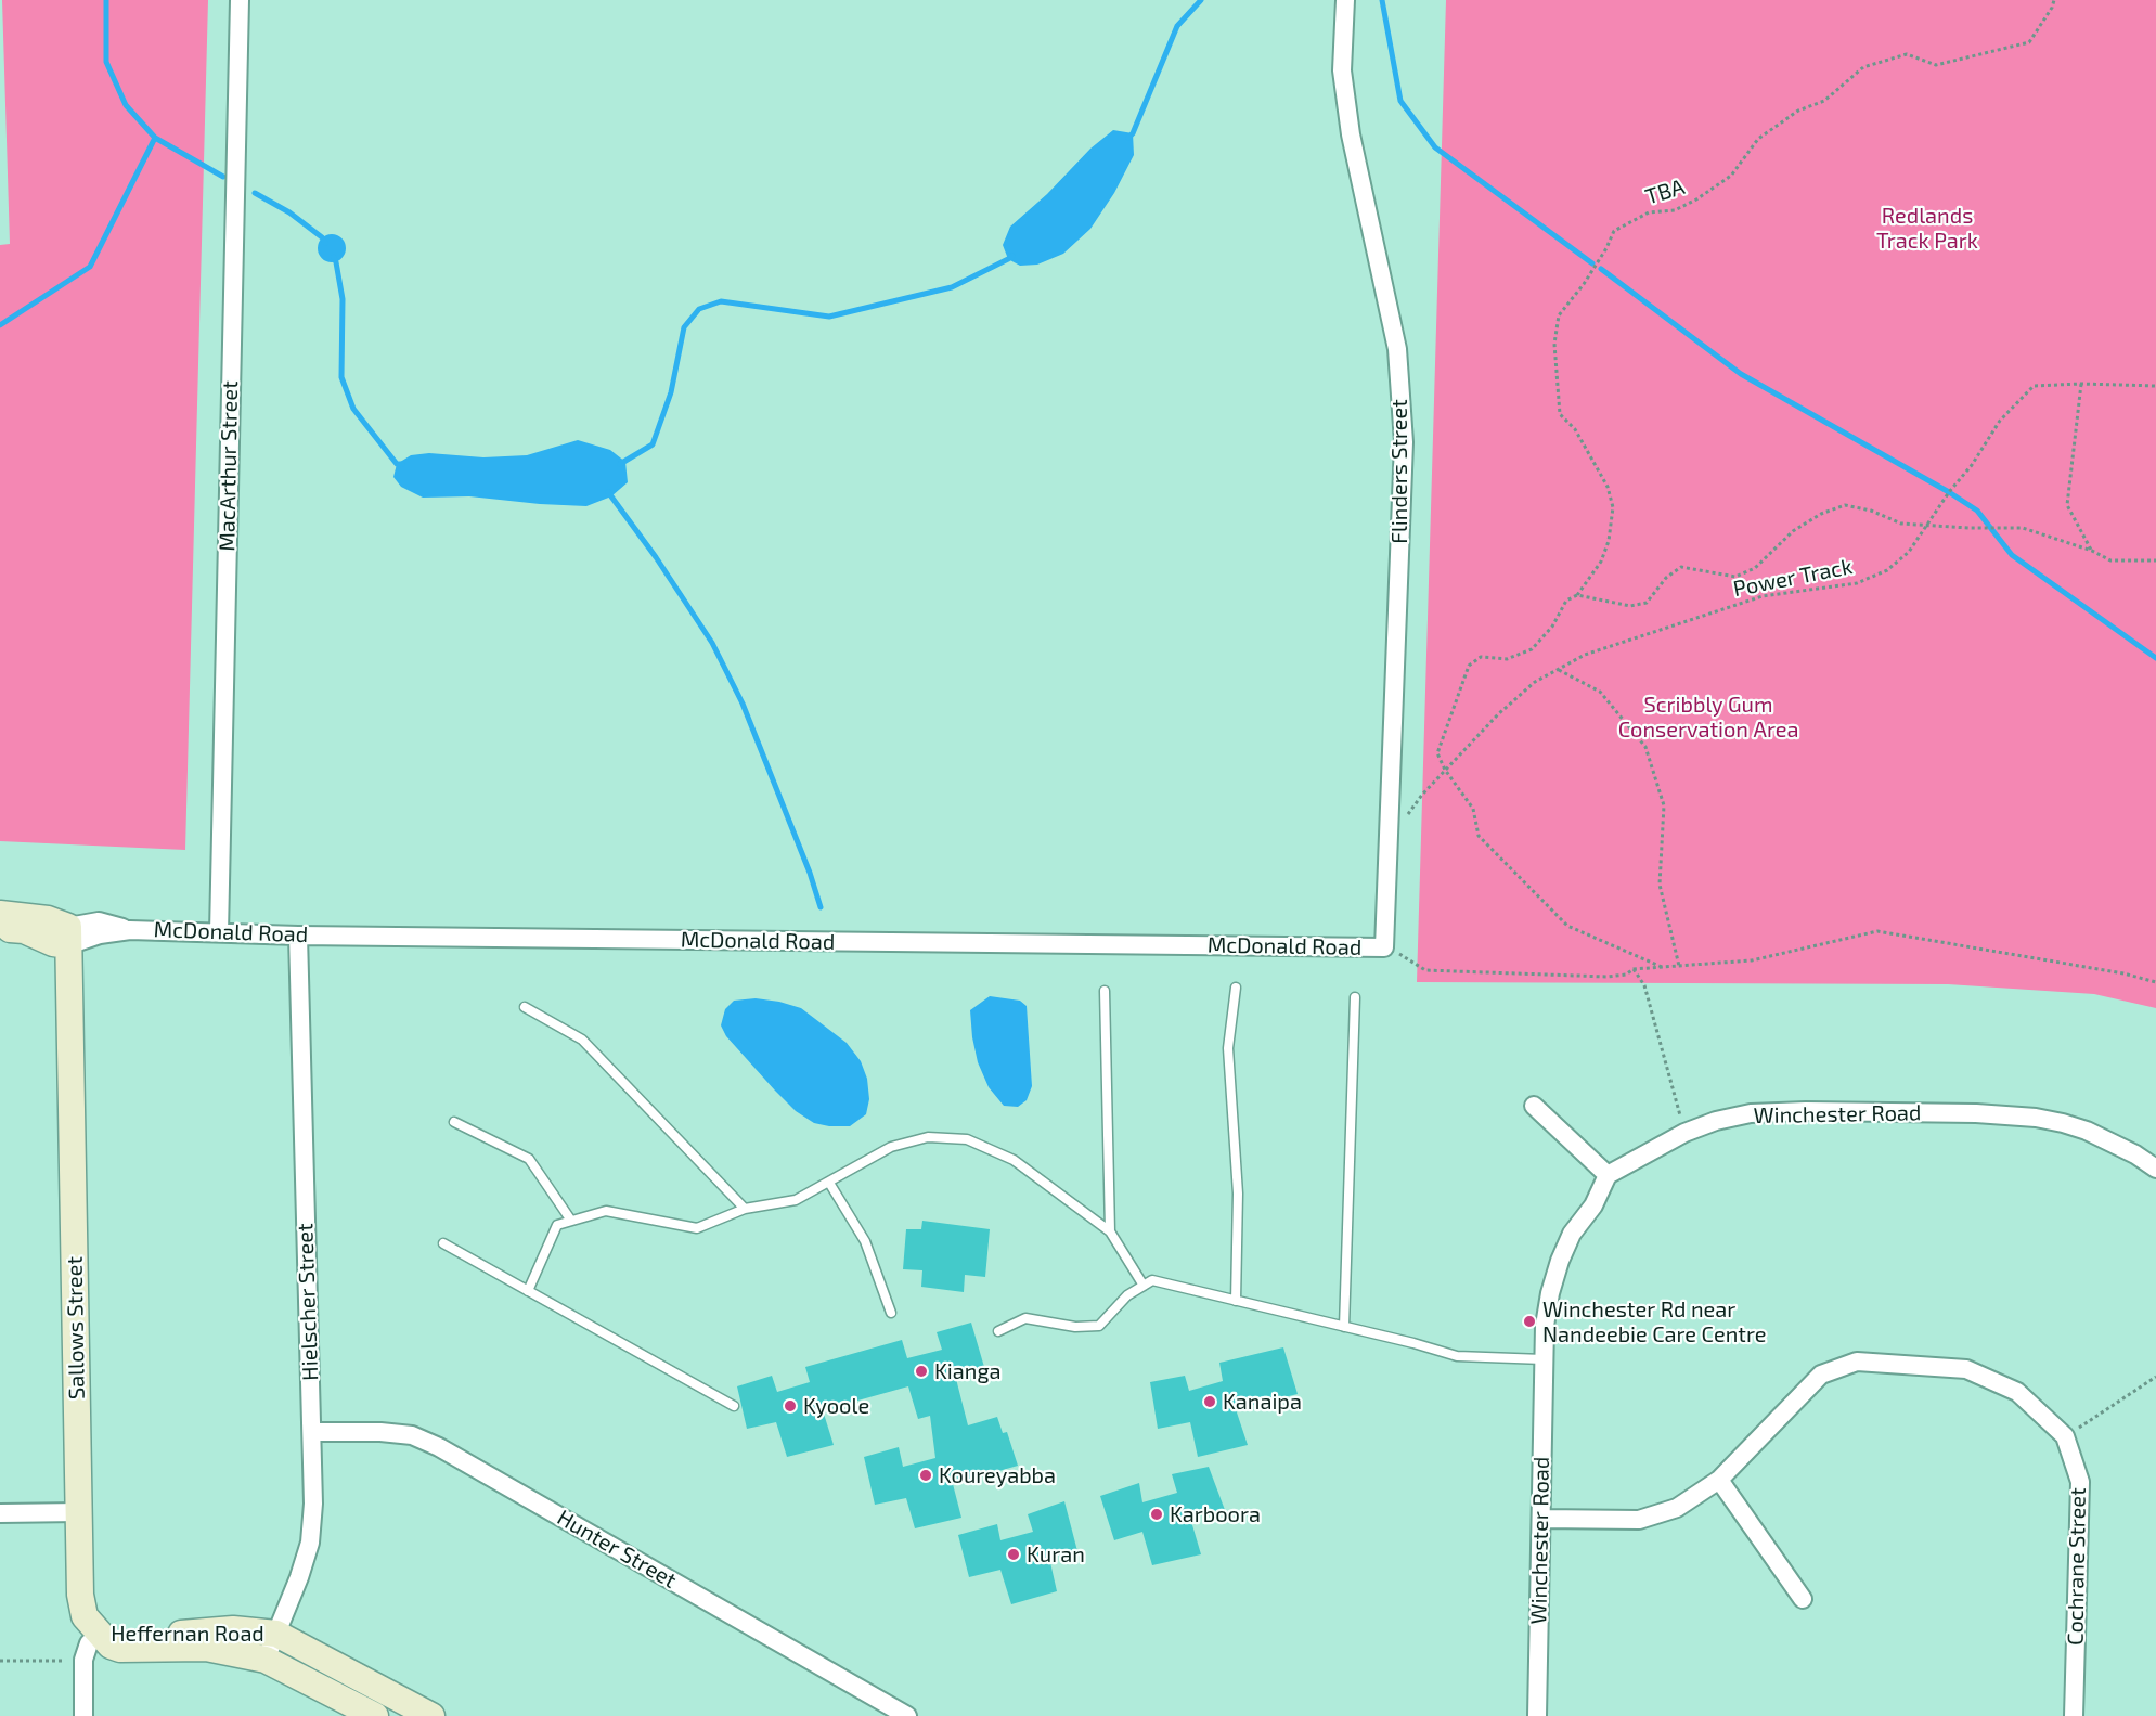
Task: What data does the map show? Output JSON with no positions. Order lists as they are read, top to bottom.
{
  "streets": {
    "street": [
      "MacArthur Street",
      "Flinders Street",
      "McDonald Road",
      "Winchester Road",
      "Hielscher Street",
      "Sallows Street",
      "Hunter Street",
      "Cochrane Street",
      "Heffernan Road"
    ],
    "path": ["TBA", "Power Track"]
  },
  "crossings": [
    ["TBA", "Power Track"],
    ["MacArthur Street", "McDonald Road"],
    ["Flinders Street", "Power Track"],
    ["Flinders Street", "McDonald Road"],
    ["McDonald Road", "Hielscher Street"],
    ["McDonald Road", "Sallows Street"],
    ["Winchester Road", "Cochrane Street"],
    ["Hielscher Street", "Hunter Street"],
    ["Hielscher Street", "Heffernan Road"],
    ["Sallows Street", "Heffernan Road"]
  ],
  "parks": ["Redlands Track Park", "Scribbly Gum Conservation Area"],
  "places": [
    "Winchester Rd near Nandeebie Care Centre",
    "Kianga",
    "Kanaipa",
    "Kyoole",
    "Koureyabba",
    "Karboora",
    "Kuran"
  ]
}
